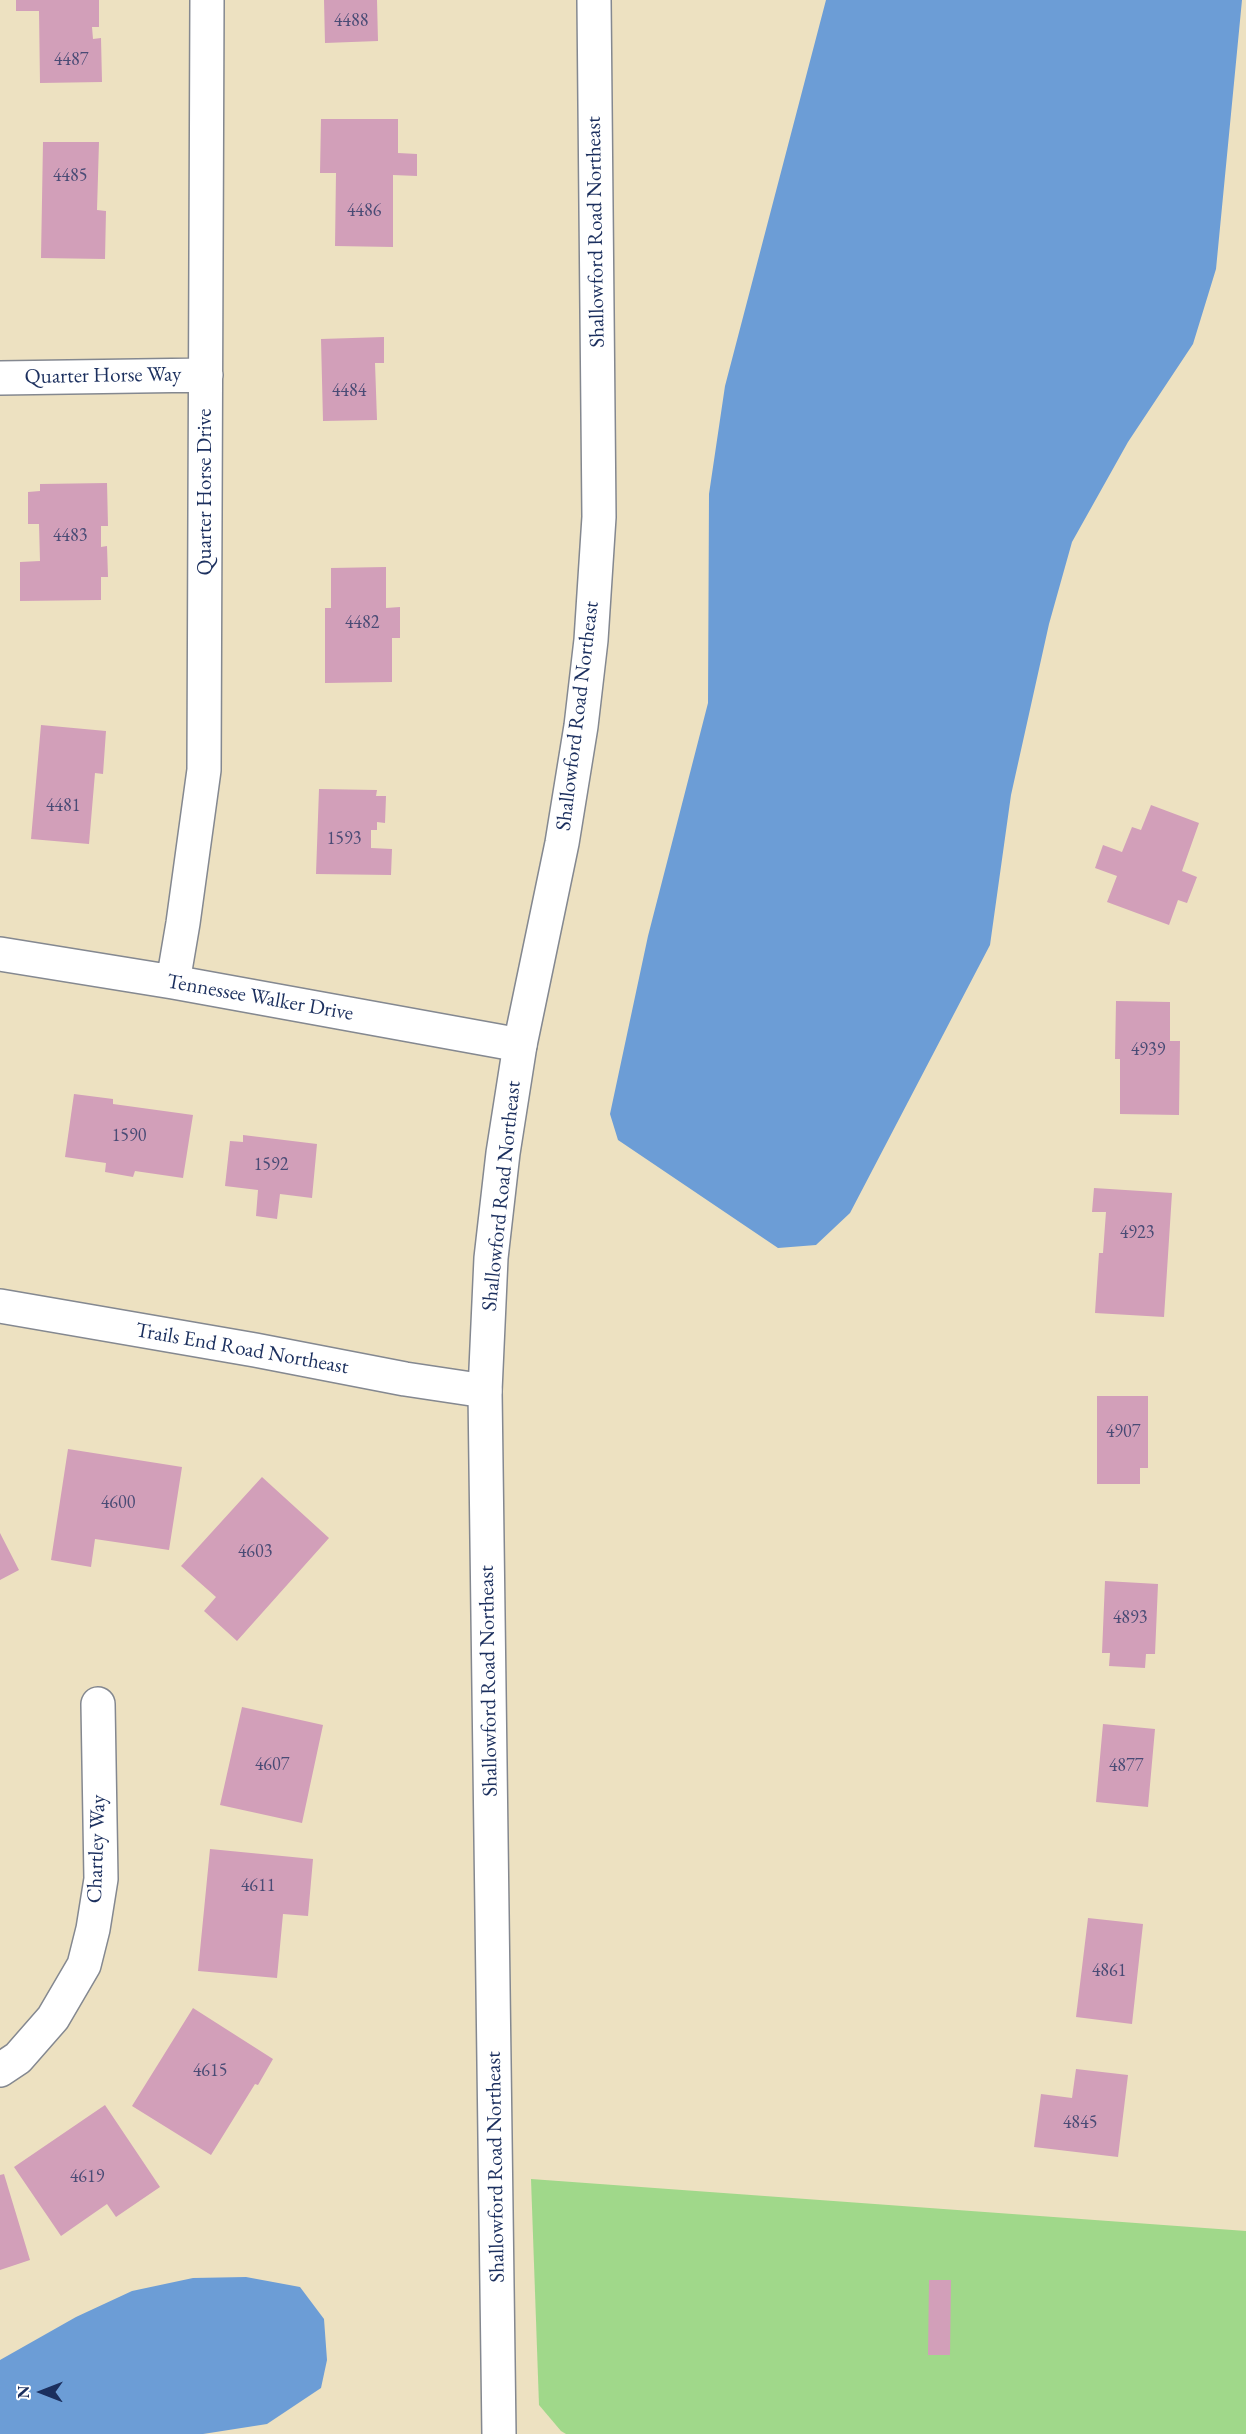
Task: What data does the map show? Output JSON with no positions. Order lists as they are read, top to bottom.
{
  "streets": {
    "street": [
      "Shallowford Road Northeast",
      "Quarter Horse Way",
      "Quarter Horse Drive",
      "Tennessee Walker Drive",
      "Trails End Road Northeast",
      "Chartley Way"
    ]
  },
  "crossings": [
    ["Shallowford Road Northeast", "Tennessee Walker Drive"],
    ["Shallowford Road Northeast", "Trails End Road Northeast"],
    ["Quarter Horse Way", "Quarter Horse Drive"],
    ["Quarter Horse Drive", "Tennessee Walker Drive"]
  ],
  "house_numbers": [
    "4488",
    "4487",
    "4485",
    "4486",
    "4484",
    "4483",
    "4482",
    "4481",
    "1593",
    "4939",
    "1590",
    "1592",
    "4923",
    "4907",
    "4600",
    "4603",
    "4893",
    "4607",
    "4877",
    "4611",
    "4861",
    "4615",
    "4845",
    "4619"
  ],
  "north": "left"
}
